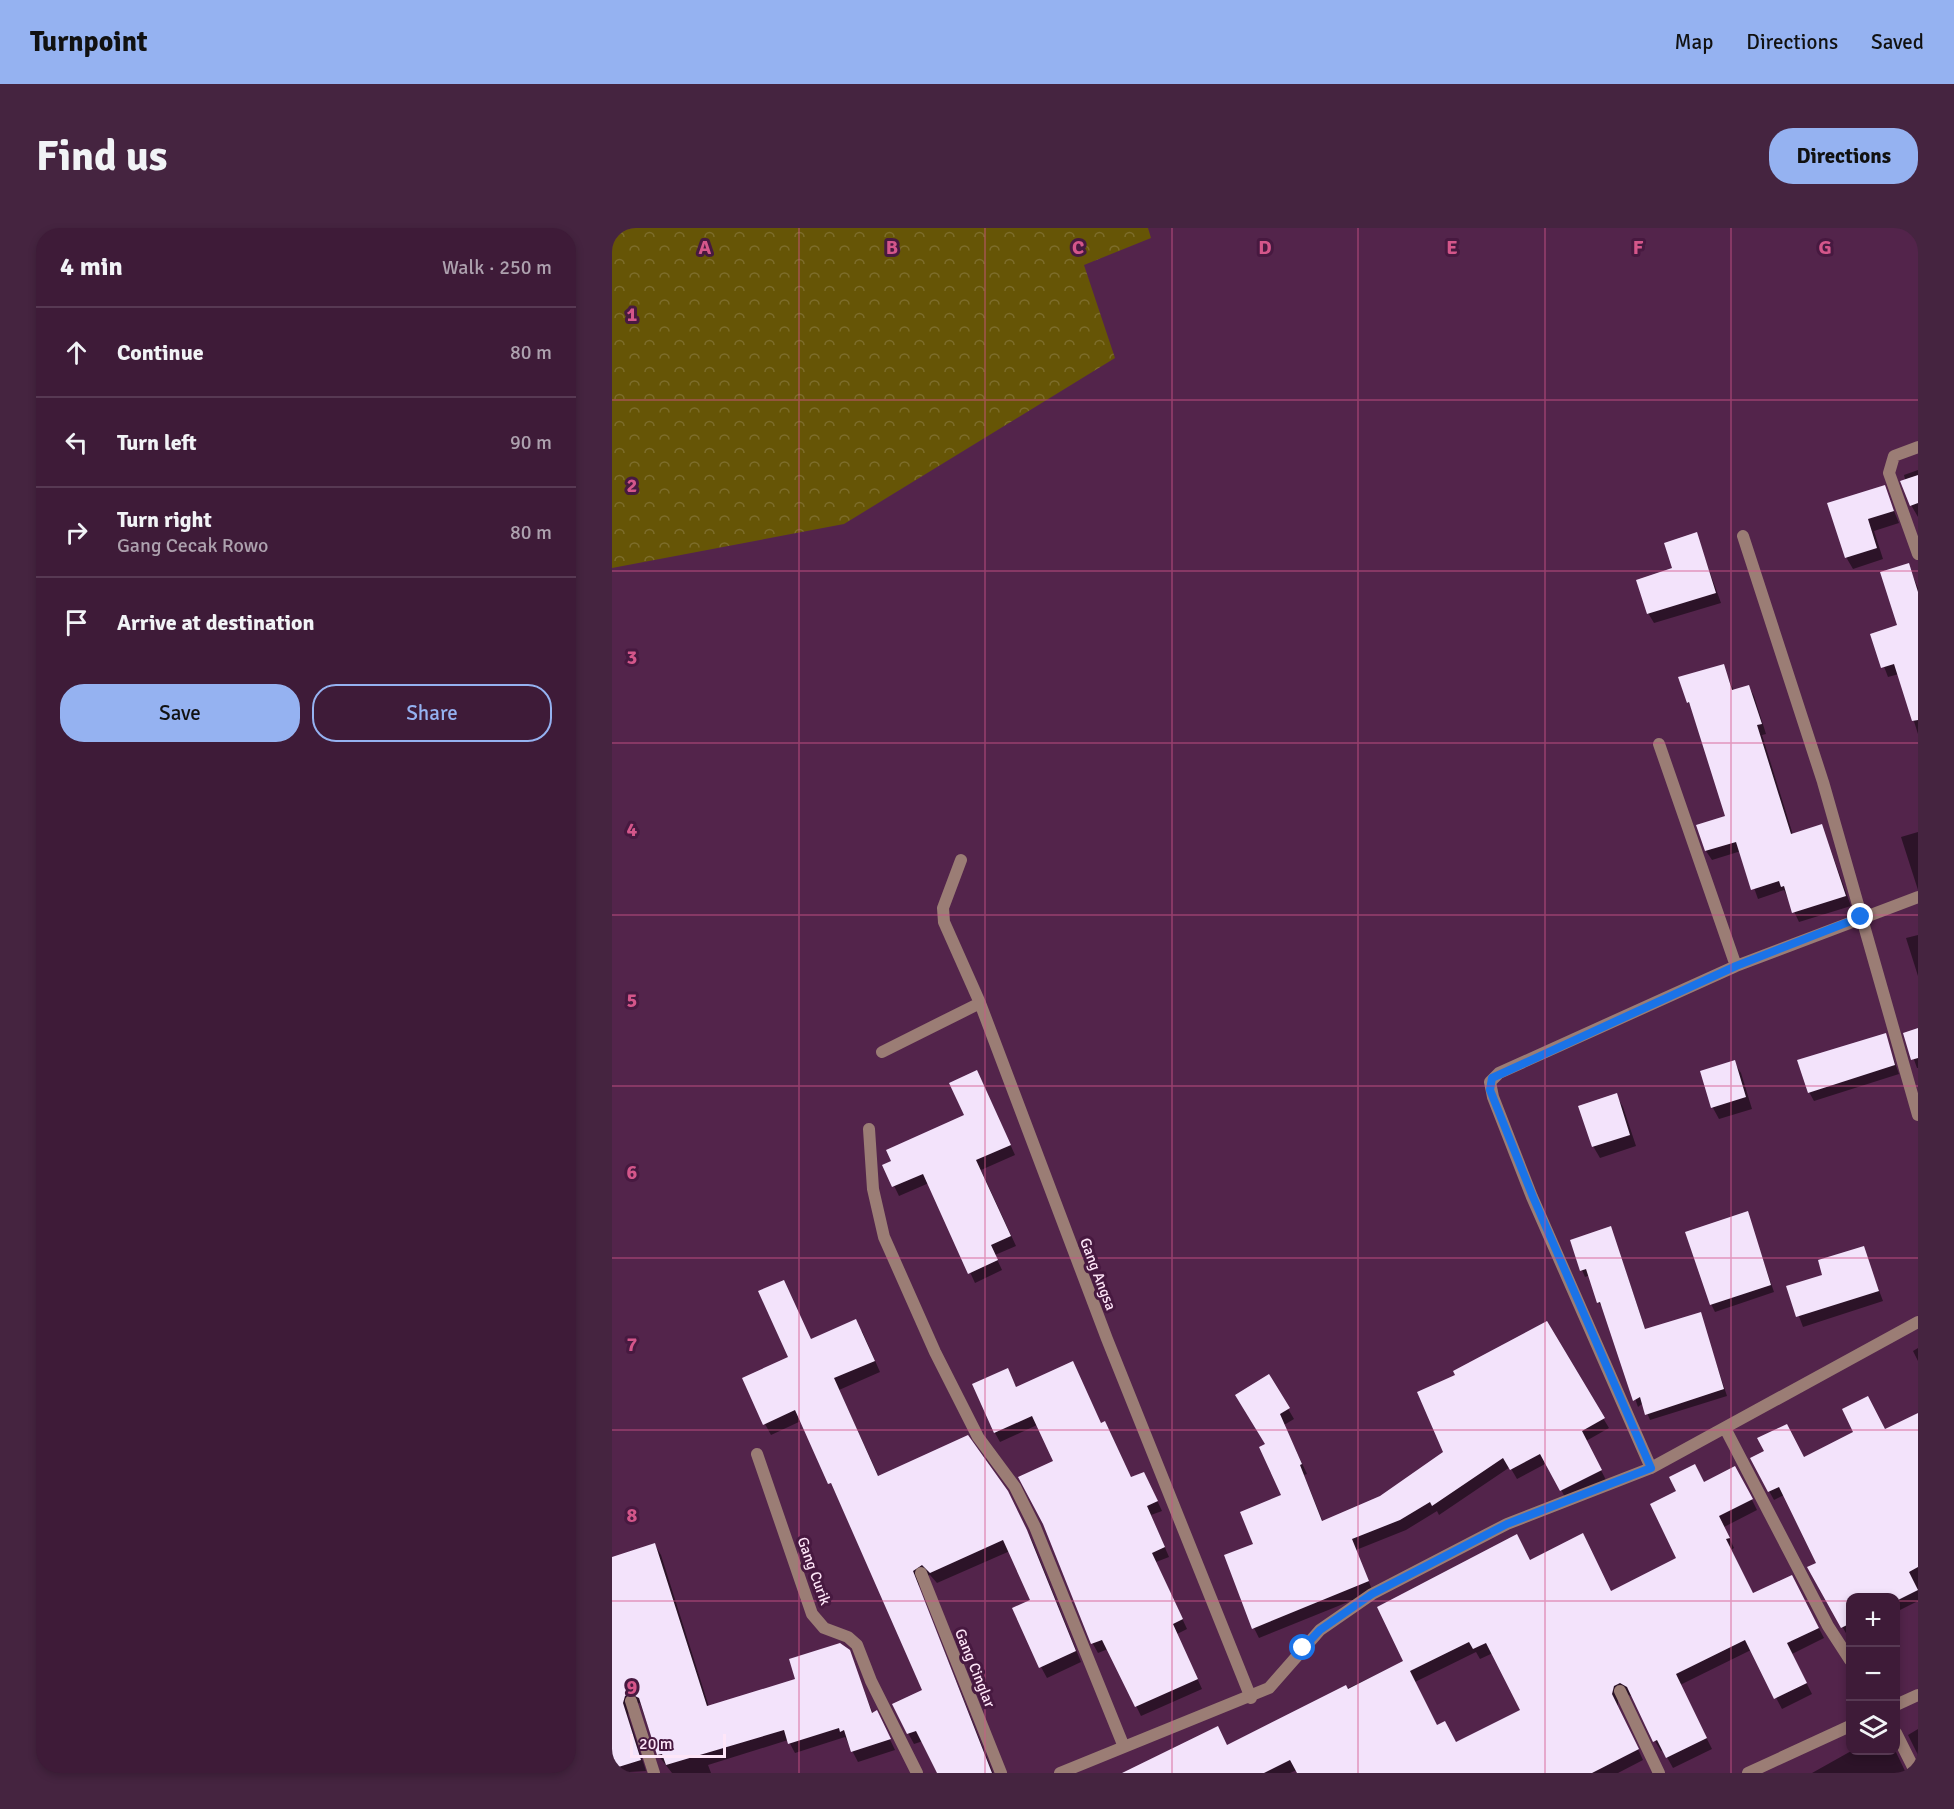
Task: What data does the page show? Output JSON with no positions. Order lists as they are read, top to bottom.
{
  "streets": {
    "street": ["Gang Angsa", "Gang Curik", "Gang Cinglar"]
  },
  "scale_bar": "20 m",
  "page": {
    "header": "Turnpoint",
    "nav": ["Map", "Directions", "Saved"],
    "buttons": [
      "Directions",
      ["Save", "Share"]
    ],
    "title": "Find us",
    "heading": ["4 min", "Walk · 250 m"],
    "list": [
      ["Continue", "80 m"],
      ["Turn left", "90 m"],
      ["Turn right", "Gang Cecak Rowo", "80 m"],
      "Arrive at destination"
    ],
    "map_buttons": ["+", "−"],
    "scale": "20 m"
  },
  "grid": {
    "columns": [
      "A",
      "B",
      "C",
      "D",
      "E",
      "F",
      "G"
    ],
    "rows": [
      "1",
      "2",
      "3",
      "4",
      "5",
      "6",
      "7",
      "8",
      "9"
    ]
  }
}
